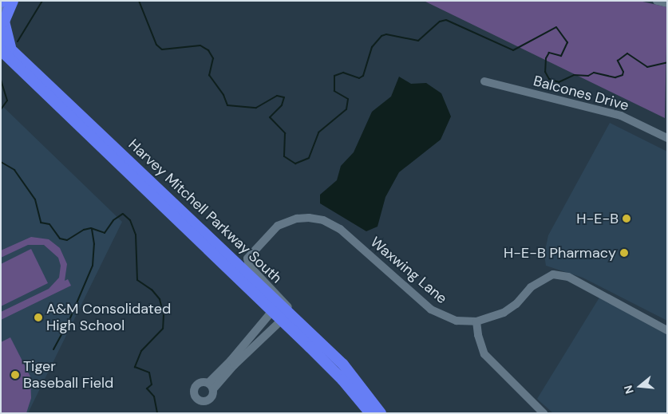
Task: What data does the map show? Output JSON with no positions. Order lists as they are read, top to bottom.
{
  "streets": {
    "highway": ["Harvey Mitchell Parkway South"],
    "street": ["Balcones Drive", "Waxwing Lane"]
  },
  "places": [
    "H-E-B",
    "H-E-B Pharmacy",
    "A&M Consolidated High School",
    "Tiger Baseball Field"
  ],
  "north": "left"
}
